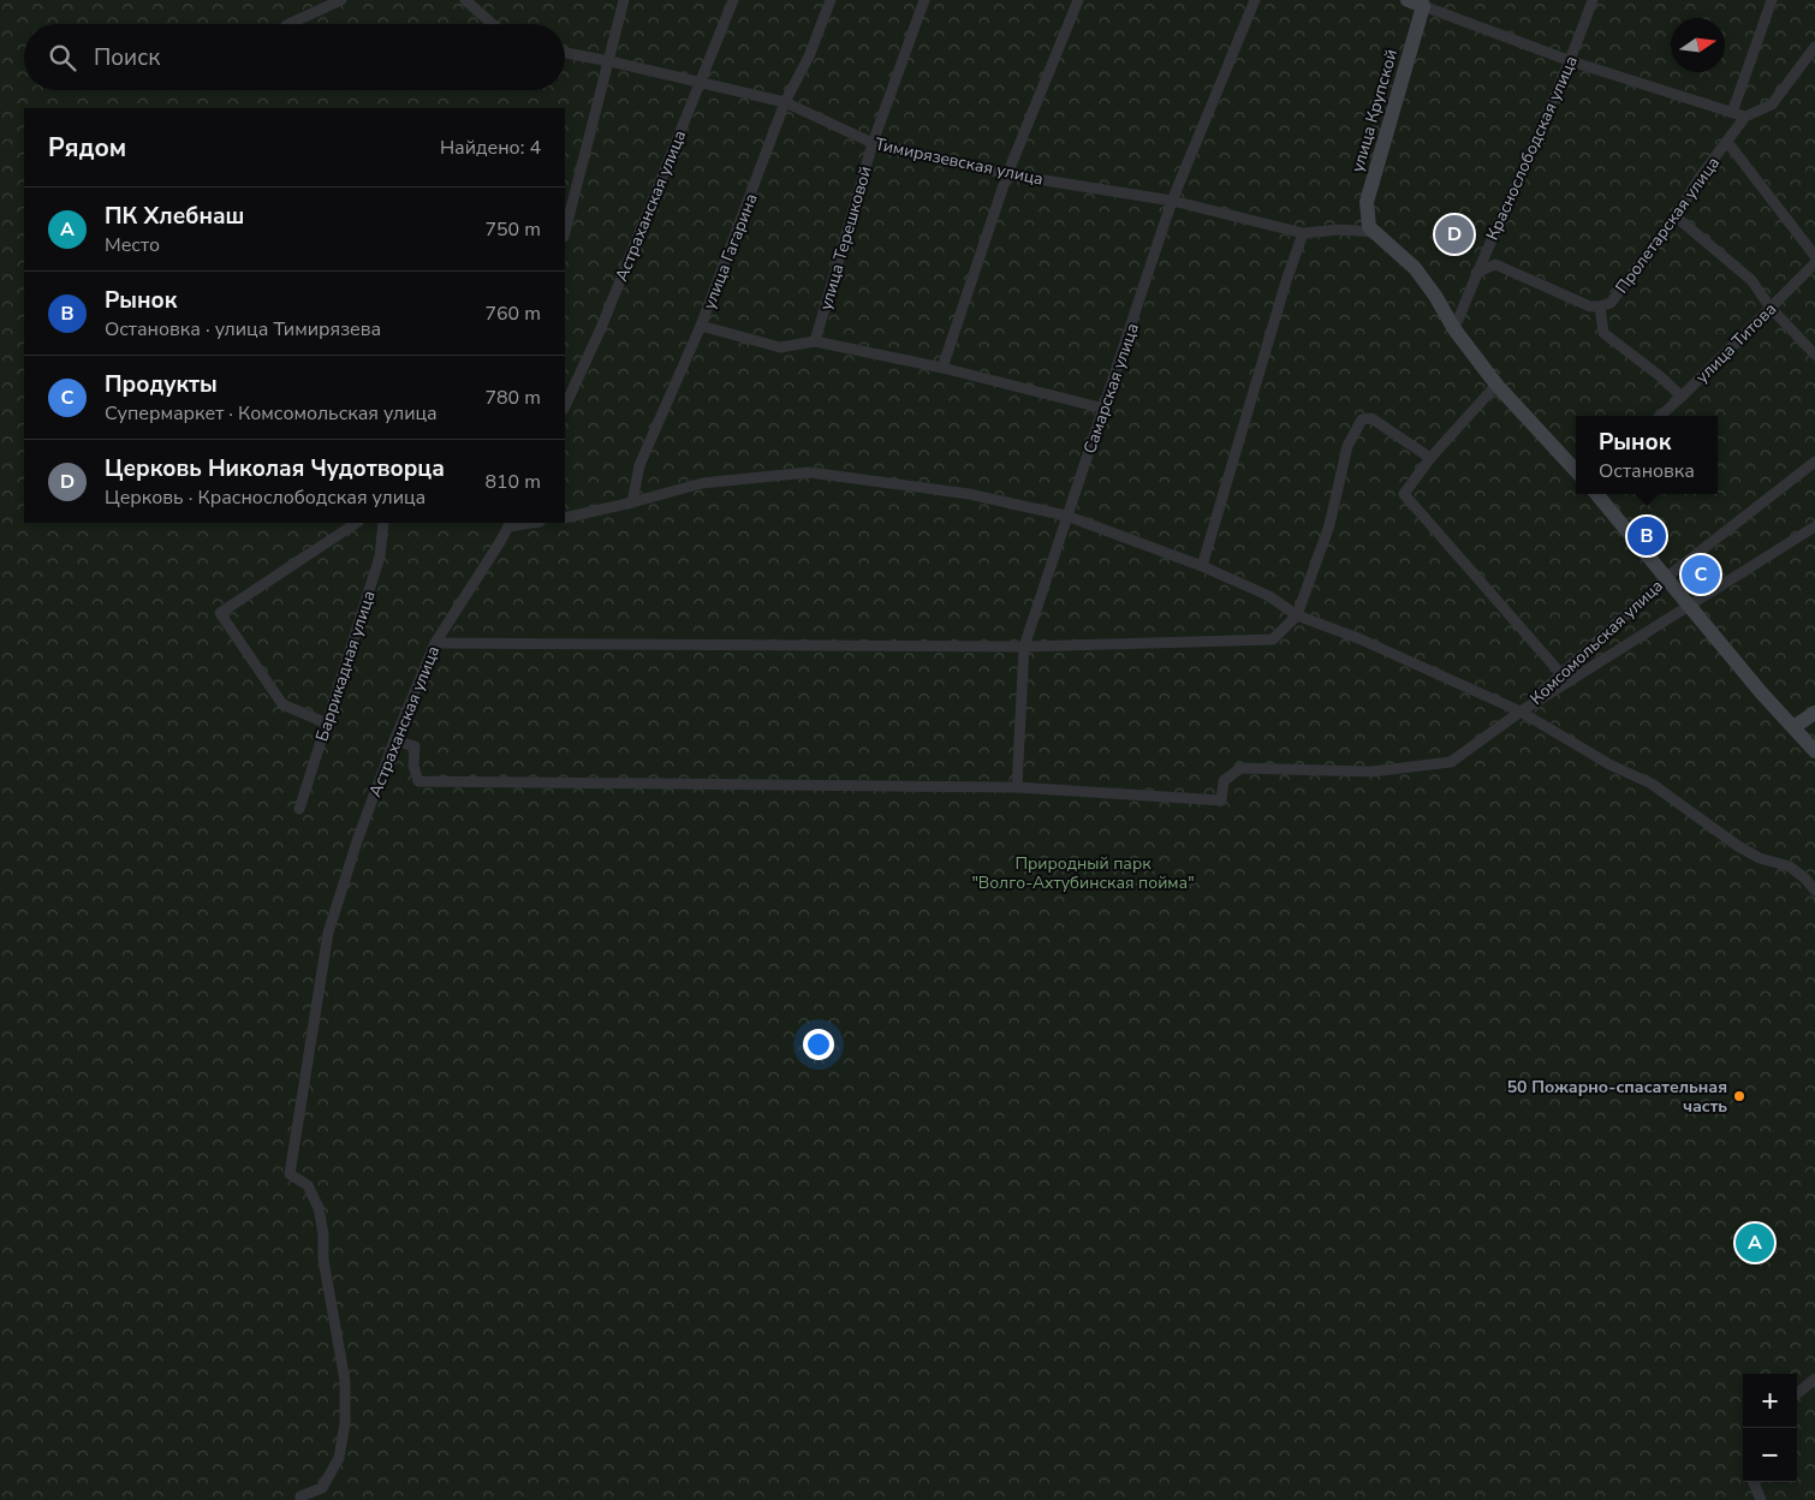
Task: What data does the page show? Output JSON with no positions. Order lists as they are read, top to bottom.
{
  "streets": {
    "street": [
      "улица Крупской",
      "Краснослободская улица",
      "Тимирязевская улица",
      "Астраханская улица",
      "Пролетарская улица",
      "улица Терешковой",
      "улица Гагарина",
      "улица Титова",
      "Самарская улица",
      "Комсомольская улица",
      "Баррикадная улица"
    ]
  },
  "crossings": [
    ["улица Крупской", "Тимирязевская улица"],
    ["Краснослободская улица", "Пролетарская улица"],
    ["Тимирязевская улица", "Астраханская улица"],
    ["Тимирязевская улица", "улица Терешковой"],
    ["Тимирязевская улица", "улица Гагарина"],
    ["Тимирязевская улица", "Самарская улица"]
  ],
  "parks": ["Природный парк \"Волго-Ахтубинская пойма\""],
  "places": ["50 Пожарно-спасательная часть"],
  "north": "right",
  "page": {
    "search": "Поиск",
    "heading": ["Рядом", "Найдено: 4"],
    "list": [
      {
        "mark": "A",
        "name": "ПК Хлебнаш",
        "note": "Место",
        "value": "750 m"
      },
      {
        "mark": "B",
        "name": "Рынок",
        "note": "Остановка · улица Тимирязева",
        "value": "760 m"
      },
      {
        "mark": "C",
        "name": "Продукты",
        "note": "Супермаркет · Комсомольская улица",
        "value": "780 m"
      },
      {
        "mark": "D",
        "name": "Церковь Николая Чудотворца",
        "note": "Церковь · Краснослободская улица",
        "value": "810 m"
      }
    ],
    "pins": [
      "D",
      "B",
      "C",
      "A"
    ],
    "popup": ["Рынок", "Остановка"],
    "map_buttons": ["+", "−"]
  }
}
